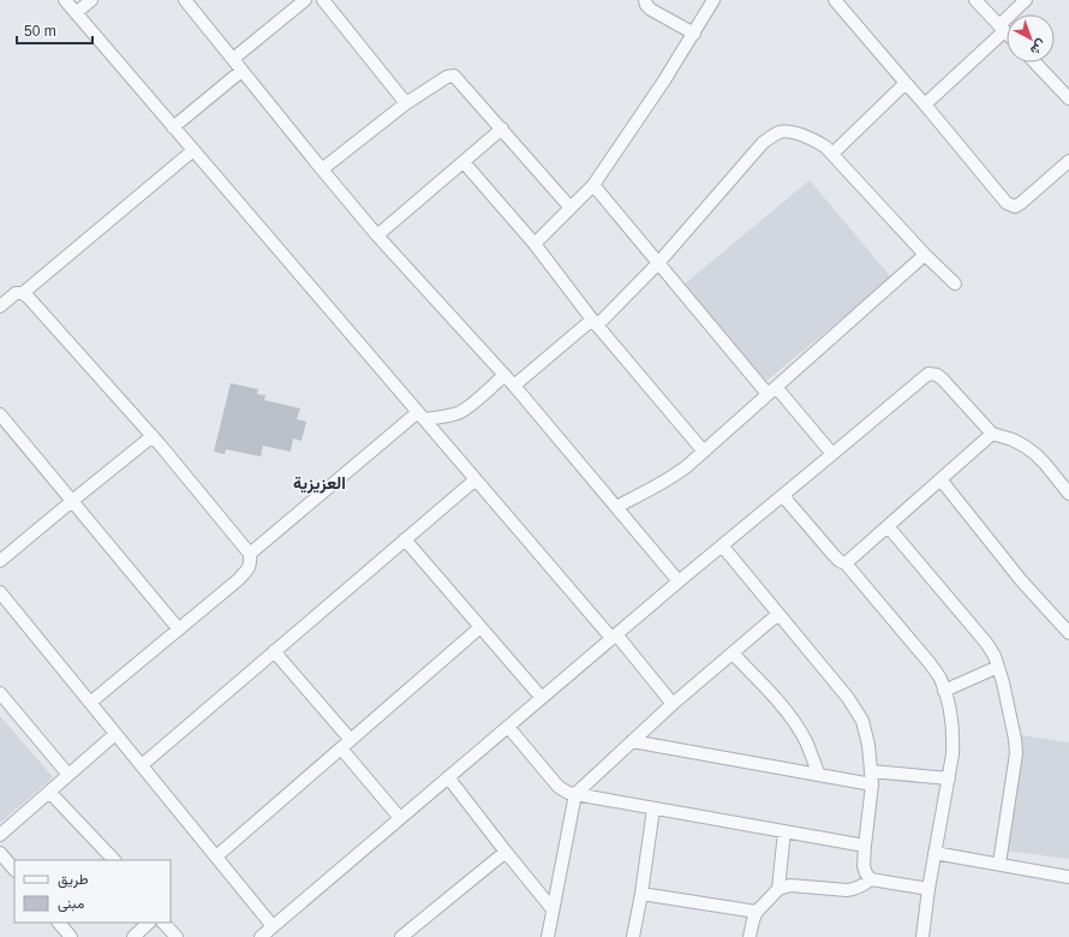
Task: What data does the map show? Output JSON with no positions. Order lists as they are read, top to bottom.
{
  "districts": ["العزيزية"],
  "legend": ["طريق", "مبنى"],
  "scale_bar": "50 m",
  "north": "bottom right"
}
